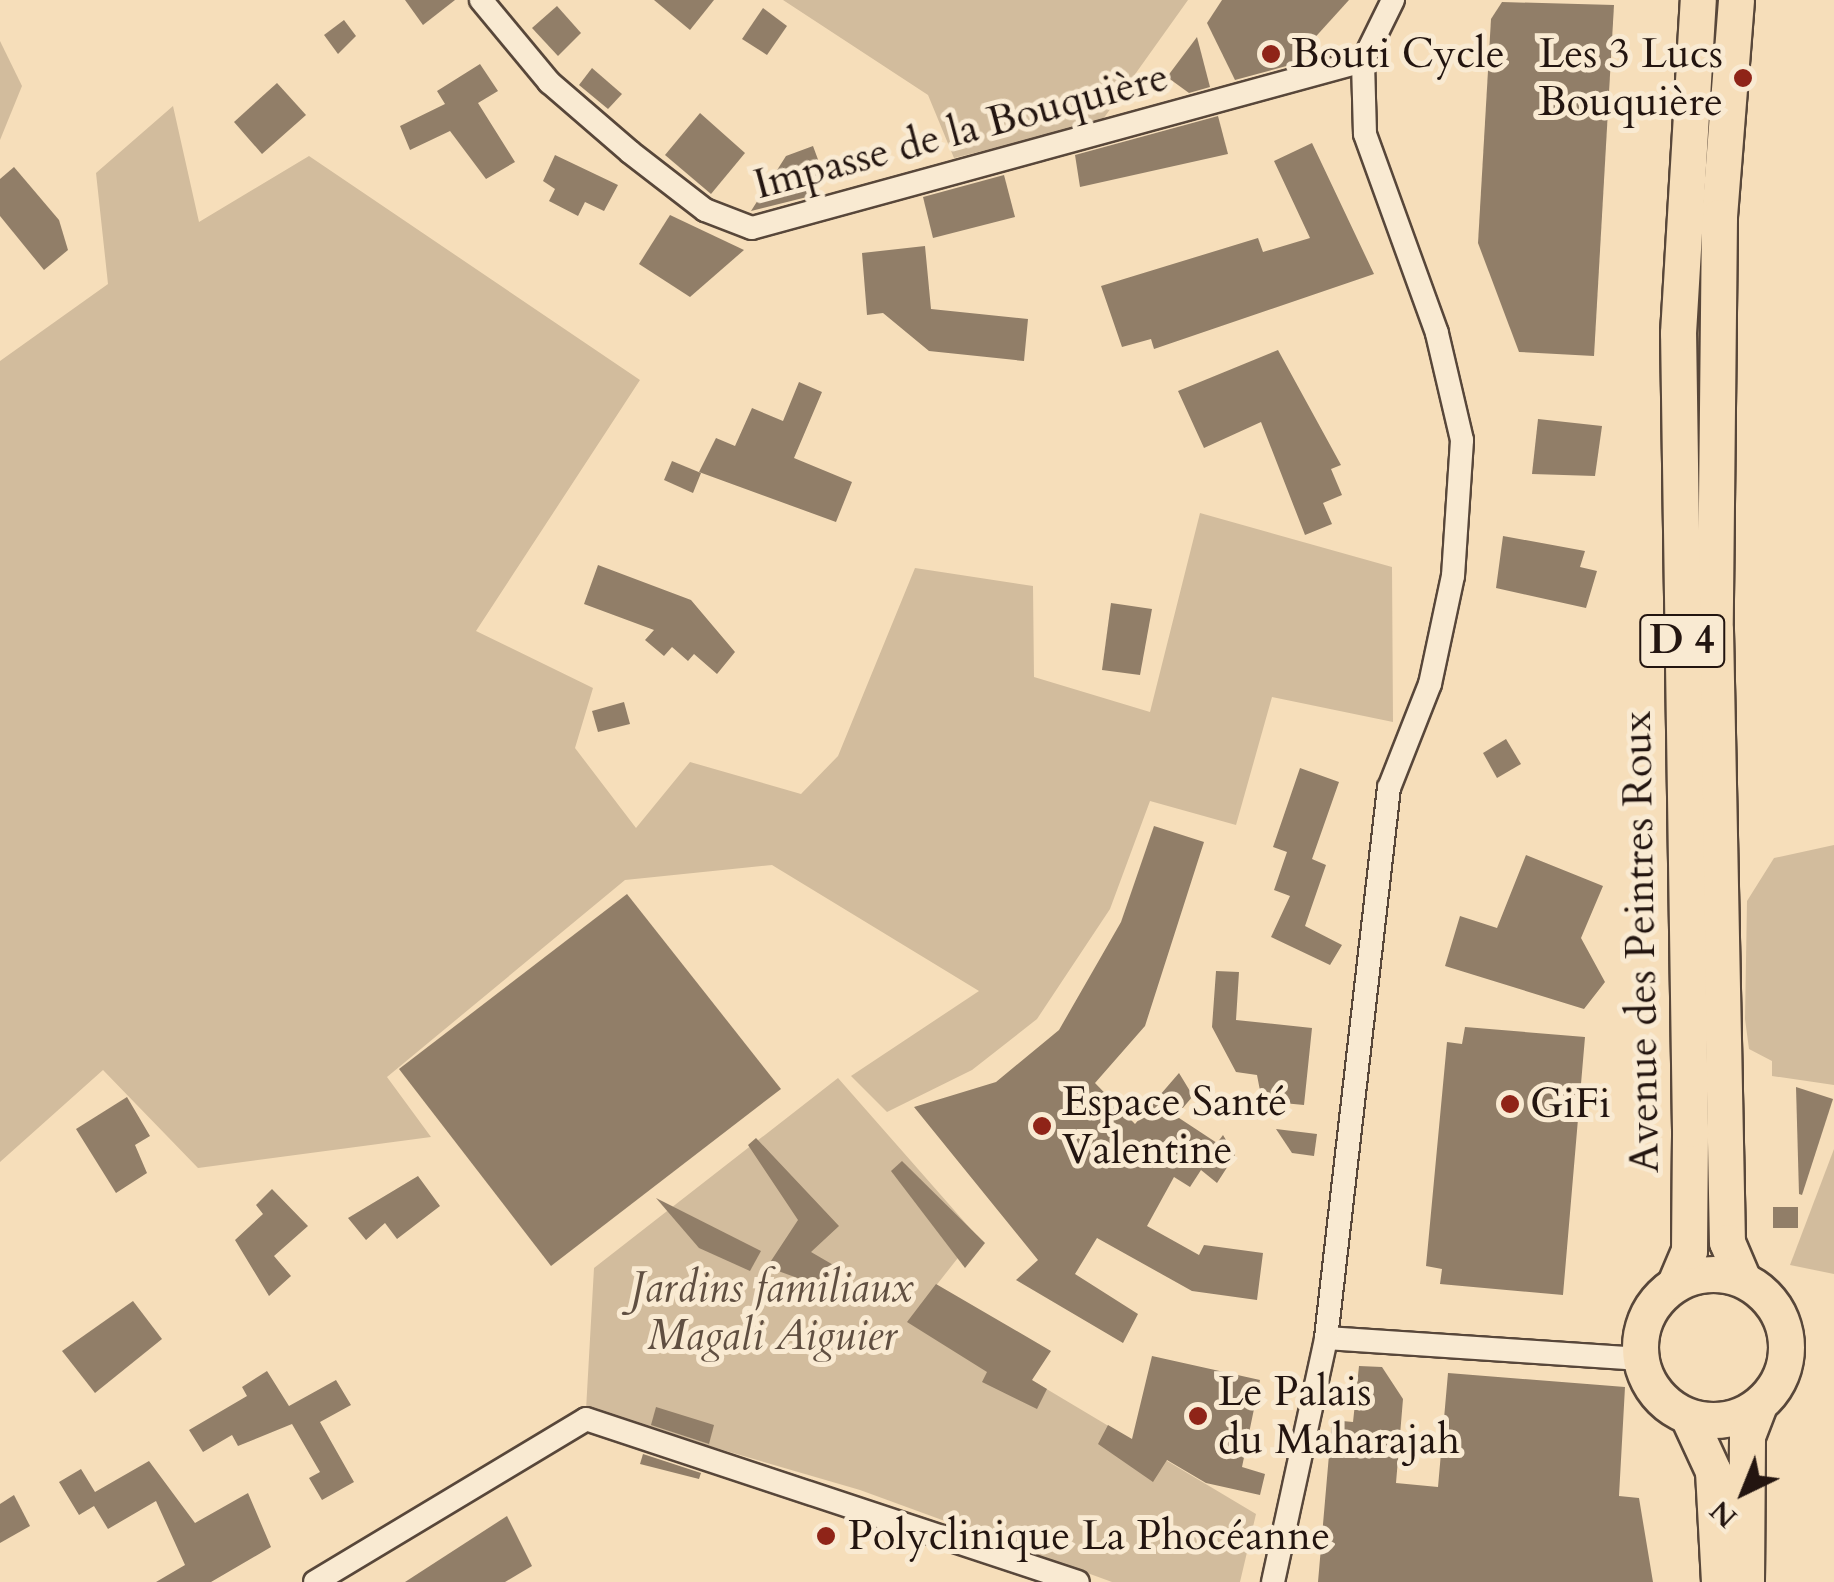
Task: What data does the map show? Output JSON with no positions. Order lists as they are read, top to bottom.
{
  "streets": {
    "main road": ["D 4", "Avenue des Peintres Roux"],
    "street": ["Impasse de la Bouquière"]
  },
  "parks": ["Jardins familiaux Magali Aiguier"],
  "places": [
    "Bouti Cycle",
    "Les 3 Lucs Bouquière",
    "GiFi",
    "Espace Santé Valentine",
    "Le Palais du Maharajah",
    "Polyclinique La Phocéanne"
  ],
  "north": "bottom left"
}
